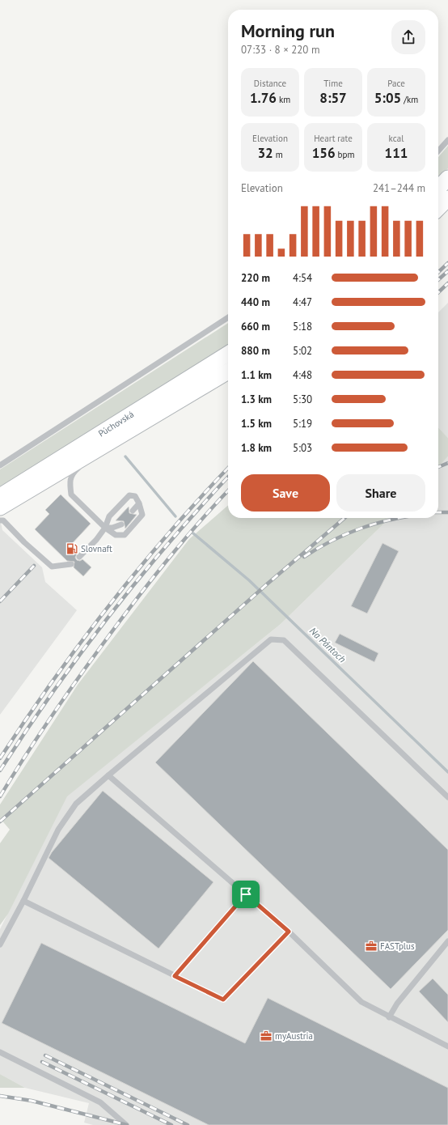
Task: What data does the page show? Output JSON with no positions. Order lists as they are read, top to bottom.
{
  "streets": {
    "main road": ["Púchovská"]
  },
  "water": ["Na Pántoch"],
  "places": {
    "fuel station": ["Slovnaft"],
    "office": ["FASTplus", "myAustria"]
  },
  "page": {
    "heading": ["Morning run", "07:33 · 8 × 220 m"],
    "stats": [
      ["Distance", "1.76 km"],
      ["Time", "8:57"],
      ["Pace", "5:05 /km"],
      ["Elevation", "32 m"],
      ["Heart rate", "156 bpm"],
      ["kcal", "111"]
    ],
    "chart": ["Elevation", "241–244 m"],
    "list": [
      {
        "name": "220 m",
        "note": "4:54"
      },
      {
        "name": "440 m",
        "note": "4:47"
      },
      {
        "name": "660 m",
        "note": "5:18"
      },
      {
        "name": "880 m",
        "note": "5:02"
      },
      {
        "name": "1.1 km",
        "note": "4:48"
      },
      {
        "name": "1.3 km",
        "note": "5:30"
      },
      {
        "name": "1.5 km",
        "note": "5:19"
      },
      {
        "name": "1.8 km",
        "note": "5:03"
      }
    ],
    "buttons": ["Save", "Share"]
  }
}
